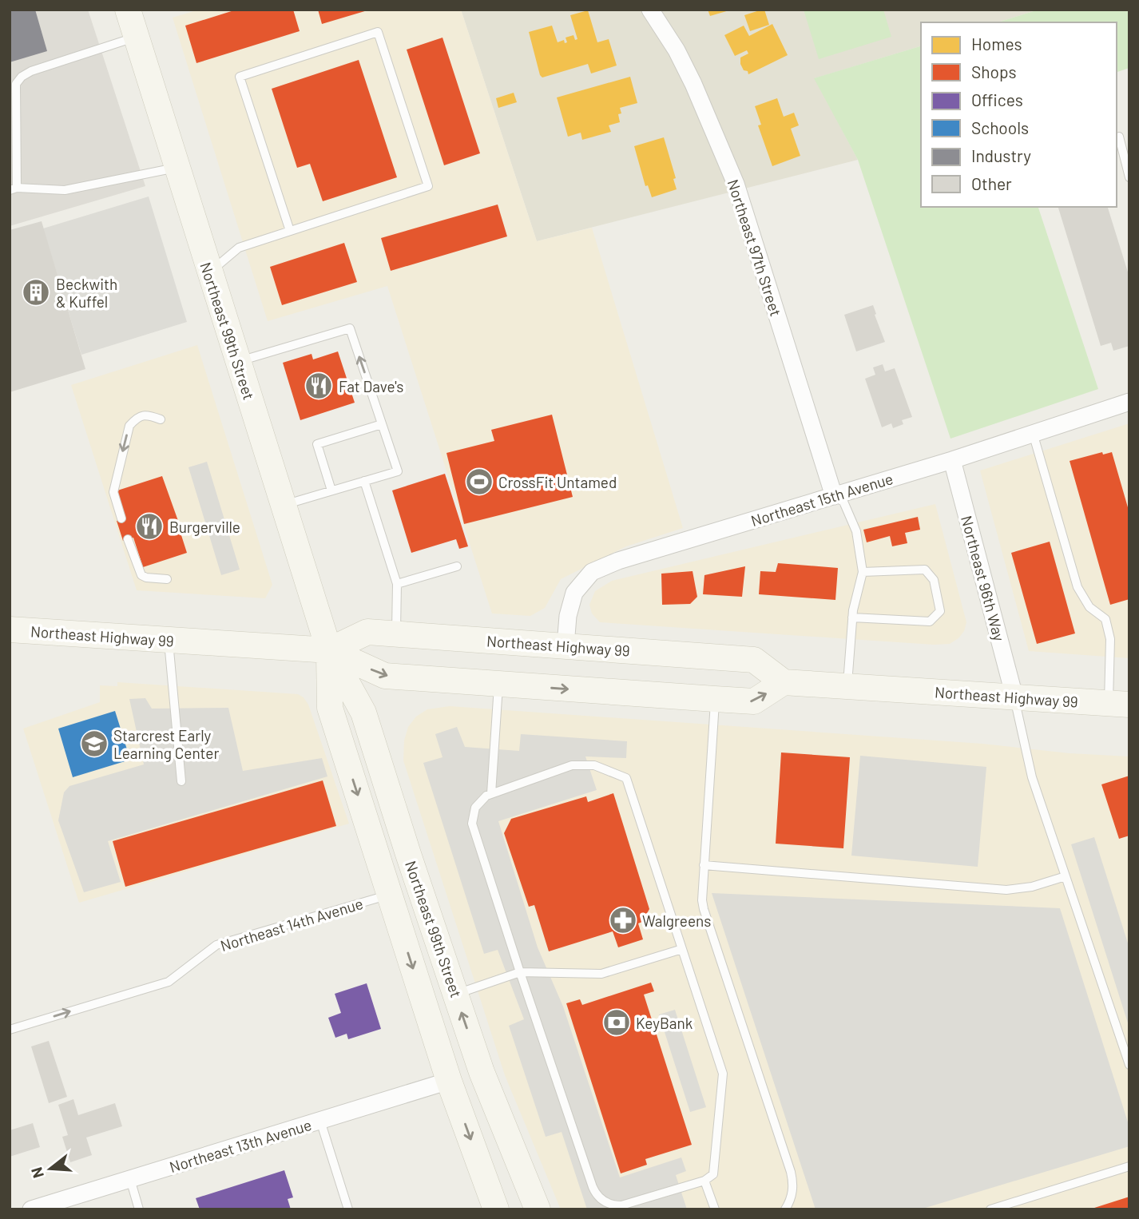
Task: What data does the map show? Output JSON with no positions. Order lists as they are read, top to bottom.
{
  "streets": {
    "main road": ["Northeast 99th Street", "Northeast Highway 99"],
    "street": [
      "Northeast 97th Street",
      "Northeast 15th Avenue",
      "Northeast 96th Way",
      "Northeast 13th Avenue"
    ],
    "lane": ["Northeast 14th Avenue"]
  },
  "crossings": [
    ["Northeast 97th Street", "Northeast 15th Avenue"],
    ["Northeast 99th Street", "Northeast Highway 99"],
    ["Northeast 99th Street", "Northeast 14th Avenue"],
    ["Northeast 99th Street", "Northeast 13th Avenue"],
    ["Northeast 15th Avenue", "Northeast 96th Way"],
    ["Northeast 15th Avenue", "Northeast Highway 99"],
    ["Northeast 96th Way", "Northeast Highway 99"]
  ],
  "one_way": ["Northeast 14th Avenue"],
  "places": {
    "building": ["Beckwith & Kuffel"],
    "restaurant": ["Fat Dave's", "Burgerville"],
    "sports": ["CrossFit Untamed"],
    "school or university": ["Starcrest Early Learning Center"],
    "pharmacy": ["Walgreens"],
    "bank": ["KeyBank"]
  },
  "legend": [
    "Homes",
    "Shops",
    "Offices",
    "Schools",
    "Industry",
    "Other"
  ],
  "north": "left"
}
